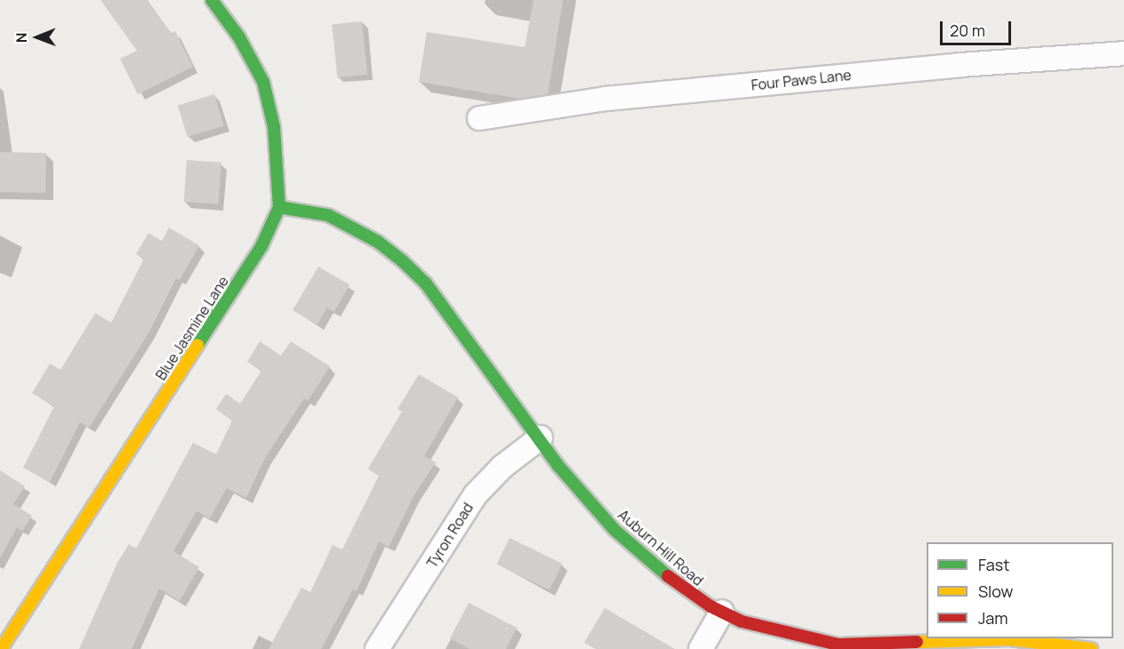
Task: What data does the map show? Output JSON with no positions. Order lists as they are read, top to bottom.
{
  "streets": {
    "street": [
      "Four Paws Lane",
      "Blue Jasmine Lane",
      "Tyron Road",
      "Auburn Hill Road"
    ]
  },
  "crossings": [
    ["Blue Jasmine Lane", "Auburn Hill Road"],
    ["Tyron Road", "Auburn Hill Road"]
  ],
  "legend": ["Fast", "Slow", "Jam"],
  "scale_bar": "20 m",
  "north": "left"
}
